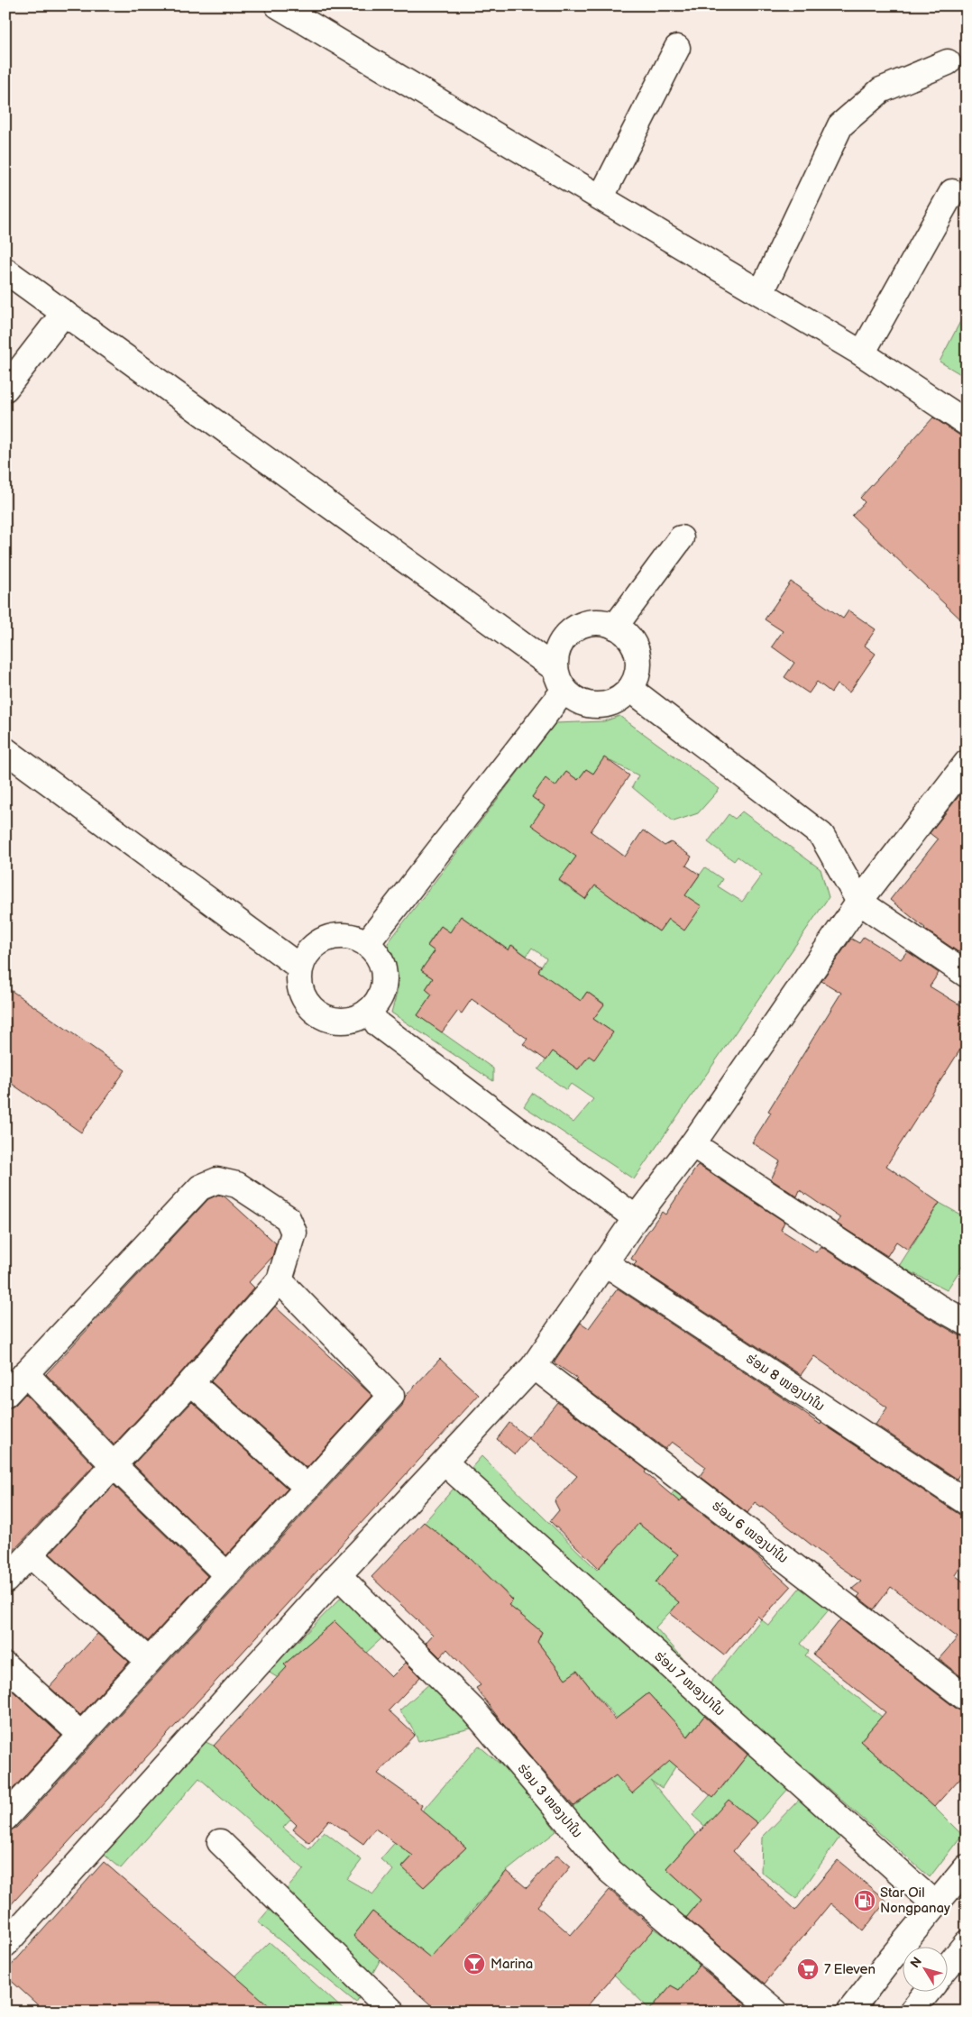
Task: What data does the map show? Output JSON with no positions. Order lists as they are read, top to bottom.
{
  "streets": {
    "main road": [
      "ຮ່ອມ 8 ໜອງປາໃນ",
      "ຮ່ອມ 6 ໜອງປາໃນ",
      "ຮ່ອມ 7 ໜອງປາໃນ",
      "ຮ່ອມ 3 ໜອງປາໃນ"
    ]
  },
  "places": {
    "fuel station": ["Star Oil Nongpanay"],
    "bar": ["Marina"],
    "supermarket": ["7 Eleven"]
  },
  "north": "top left"
}
